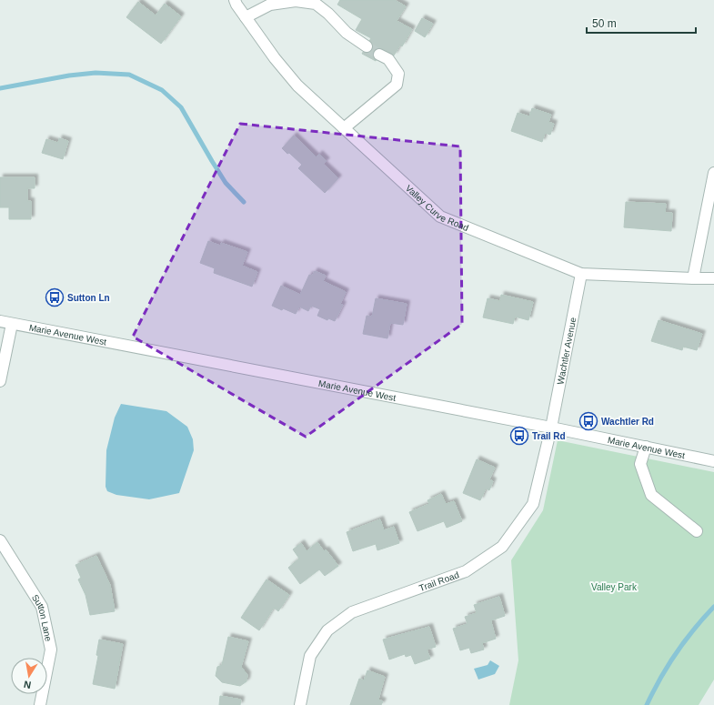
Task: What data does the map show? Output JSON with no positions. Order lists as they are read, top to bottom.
{
  "streets": {
    "street": [
      "Valley Curve Road",
      "Marie Avenue West",
      "Wachtler Avenue",
      "Trail Road",
      "Sutton Lane"
    ]
  },
  "crossings": [
    ["Valley Curve Road", "Wachtler Avenue"],
    ["Marie Avenue West", "Wachtler Avenue"],
    ["Marie Avenue West", "Trail Road"],
    ["Wachtler Avenue", "Trail Road"]
  ],
  "parks": ["Valley Park"],
  "places": {
    "bus stop": ["Sutton Ln", "Wachtler Rd", "Trail Rd"]
  },
  "scale_bar": "50 m",
  "north": "bottom"
}
